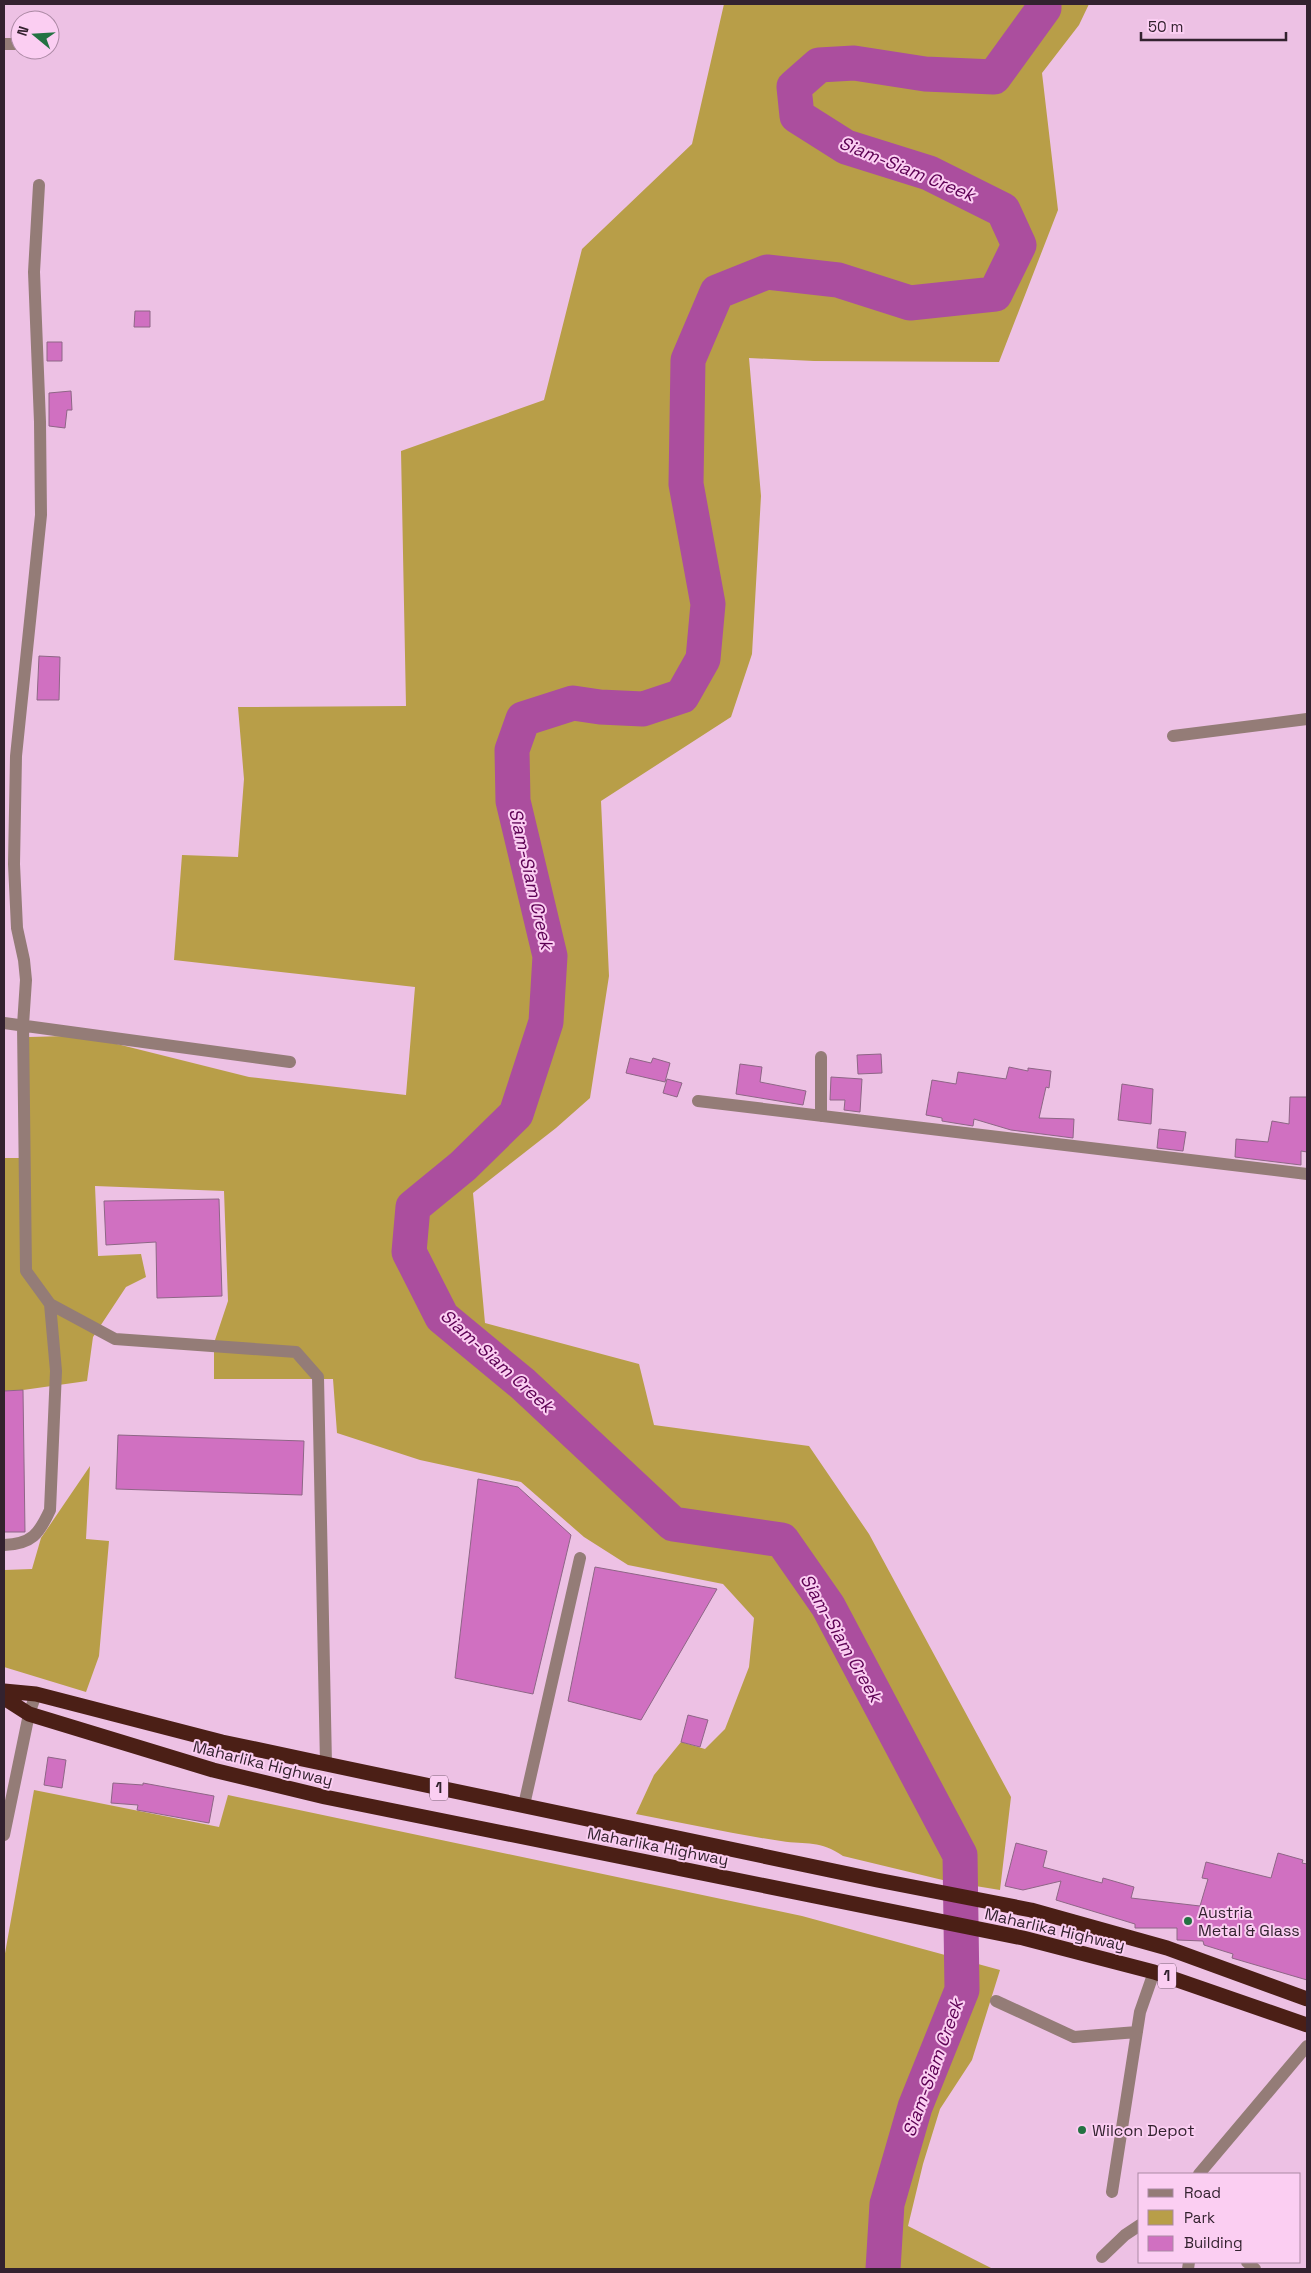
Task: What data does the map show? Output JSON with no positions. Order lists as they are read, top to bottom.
{
  "streets": {
    "highway": ["Maharlika Highway", "1"]
  },
  "water": ["Siam-Siam Creek"],
  "places": ["Austria Metal & Glass", "Wilcon Depot"],
  "legend": ["Road", "Park", "Building"],
  "scale_bar": "50 m",
  "north": "left"
}
